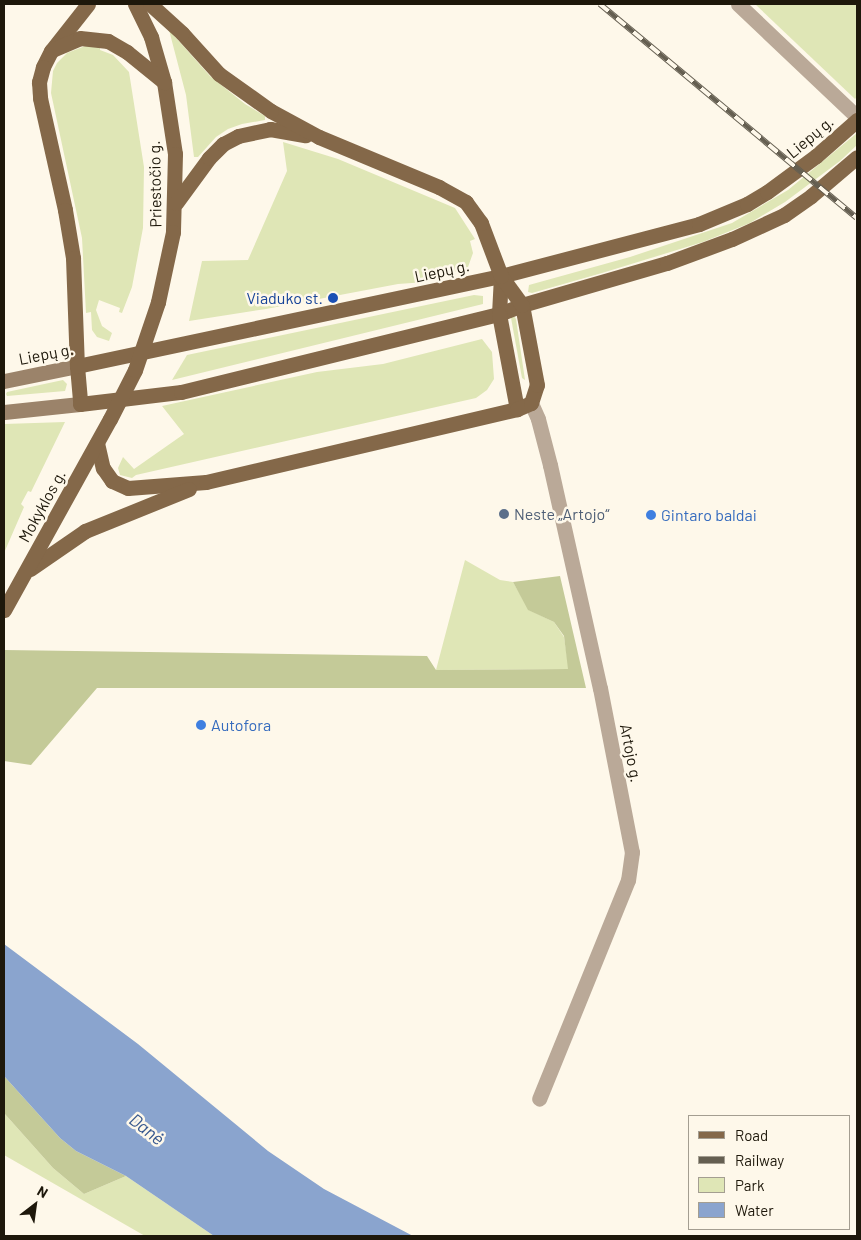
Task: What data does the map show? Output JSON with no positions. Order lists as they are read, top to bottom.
{
  "streets": {
    "main road": ["Liepų g.", "Priestočio g.", "Mokyklos g."],
    "street": ["Artojo g."]
  },
  "crossings": [
    ["Priestočio g.", "Mokyklos g."]
  ],
  "water": ["Danė"],
  "places": [
    "Viaduko st.",
    "Neste „Artojo“",
    "Gintaro baldai",
    "Autofora"
  ],
  "legend": [
    "Road",
    "Railway",
    "Park",
    "Water"
  ],
  "north": "top right"
}
